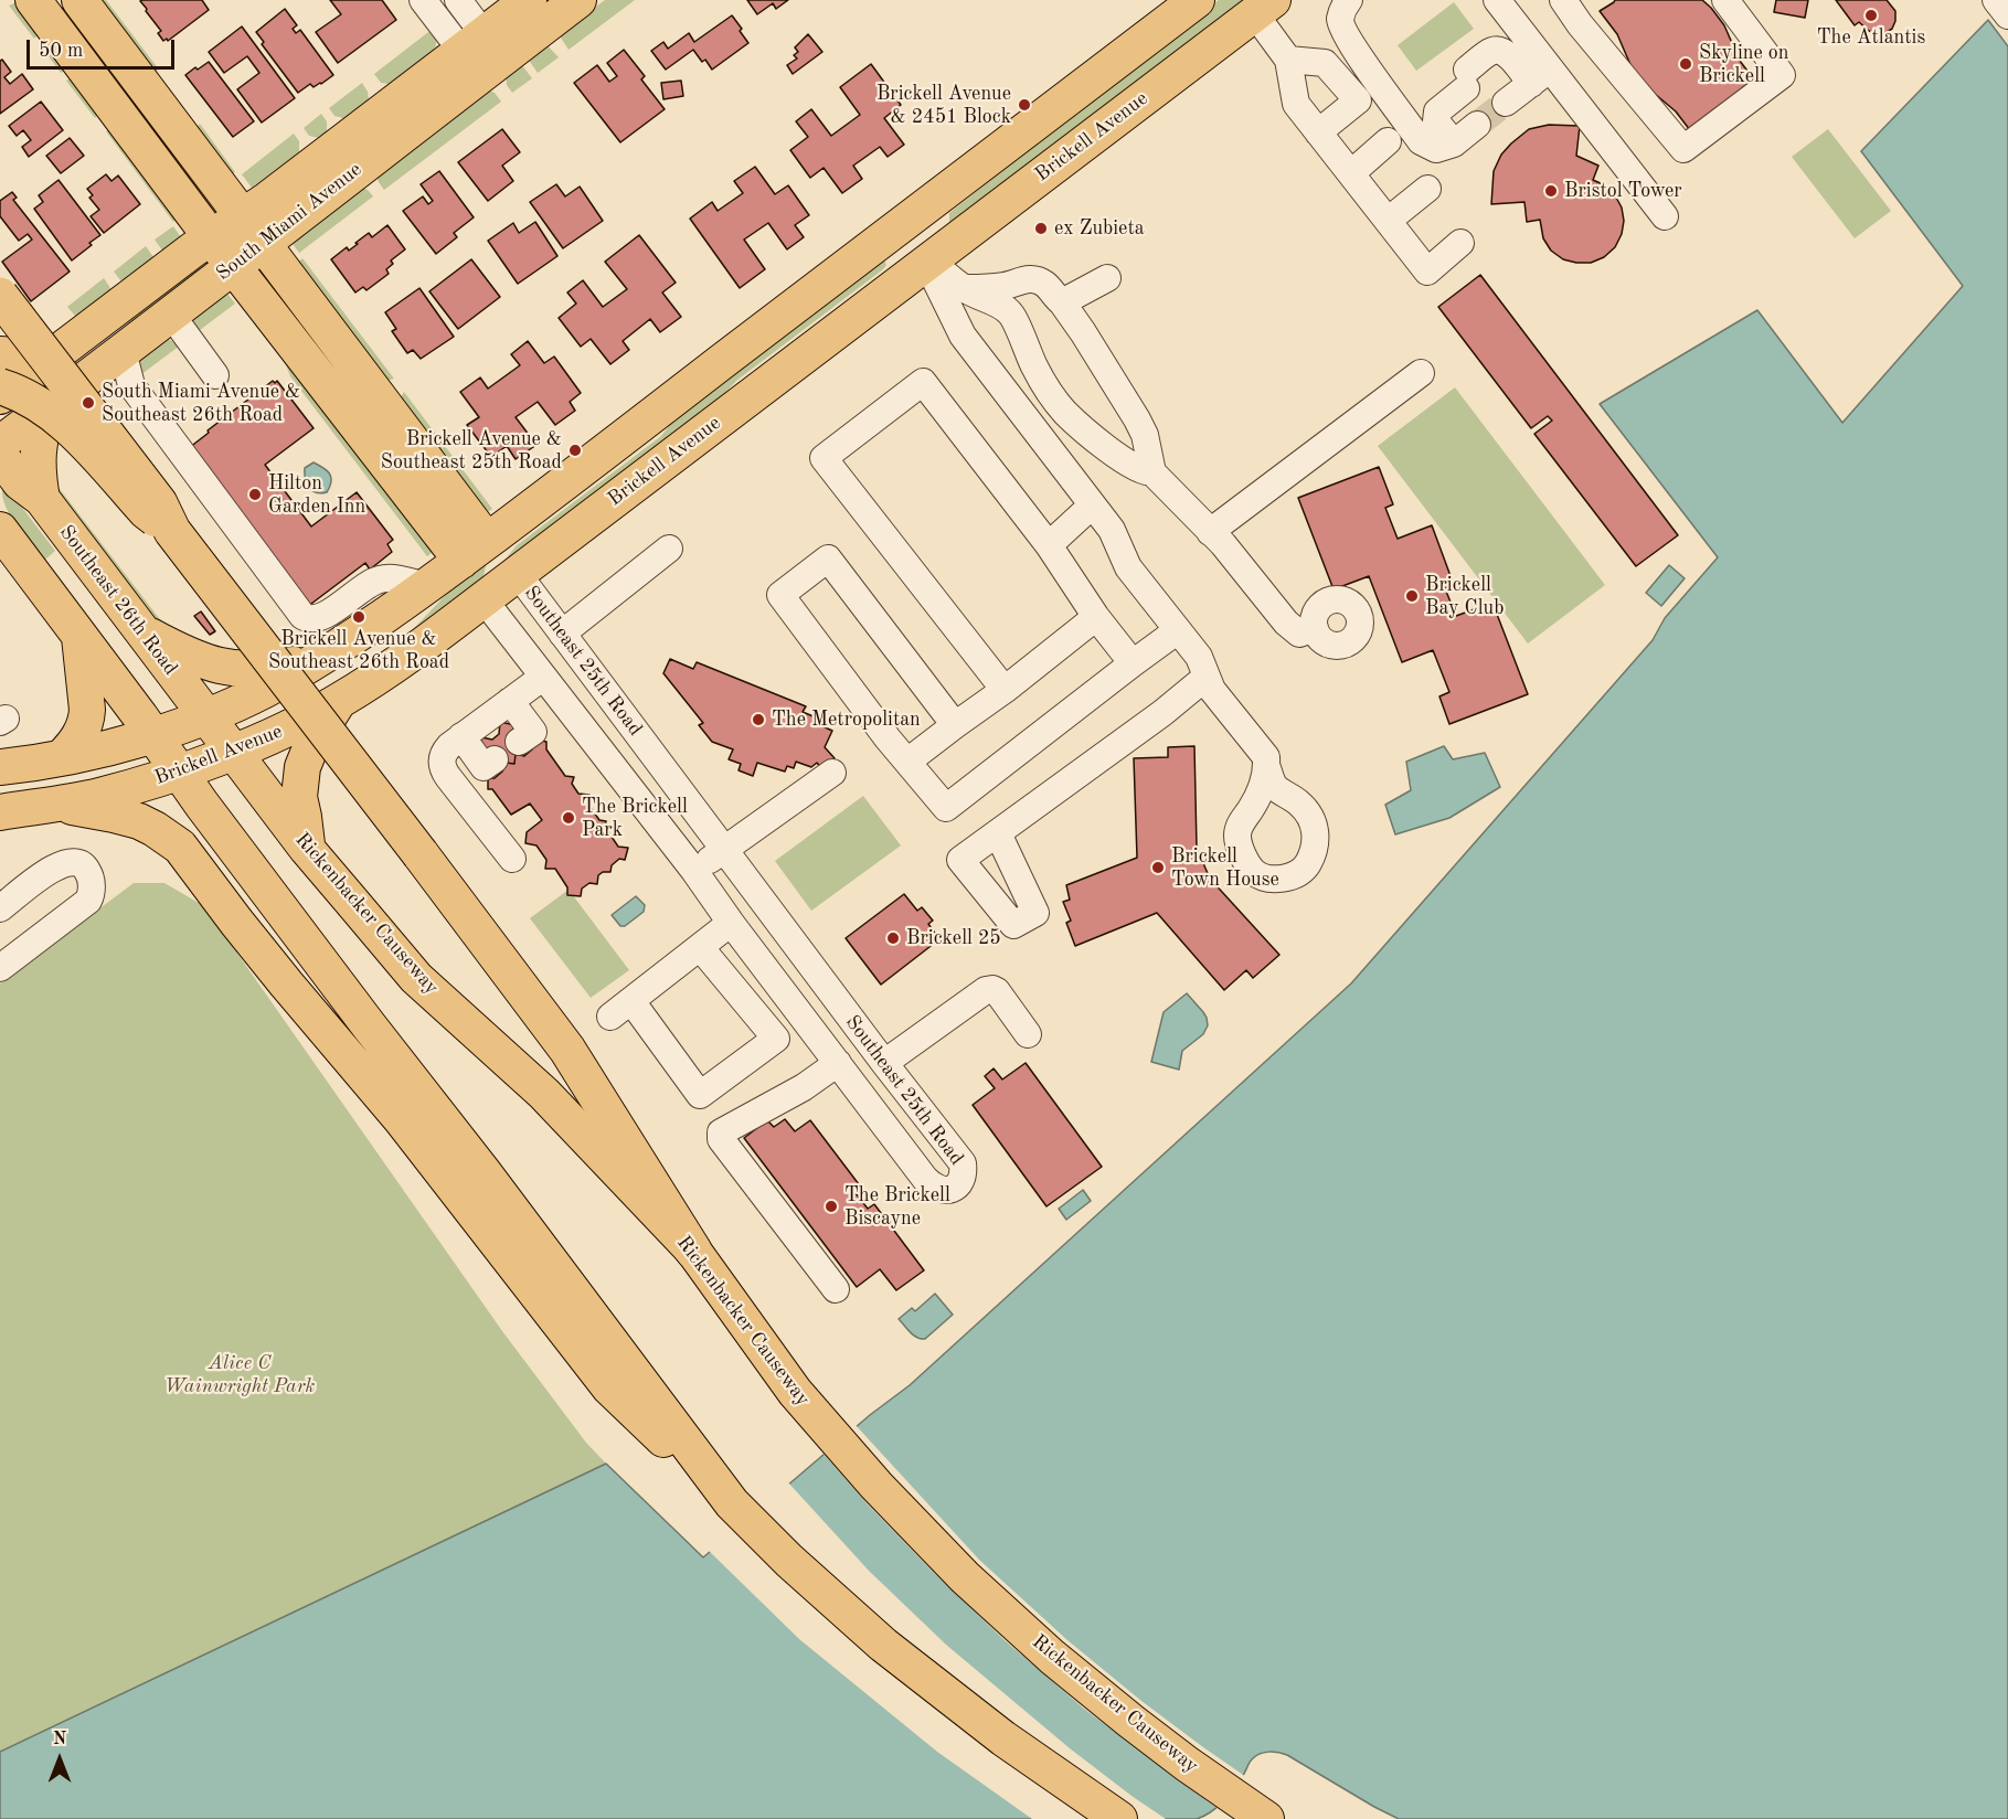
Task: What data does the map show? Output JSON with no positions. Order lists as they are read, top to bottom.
{
  "streets": {
    "main road": [
      "Brickell Avenue",
      "South Miami Avenue",
      "Southeast 26th Road",
      "Rickenbacker Causeway"
    ],
    "street": ["Southeast 25th Road"]
  },
  "crossings": [
    ["Brickell Avenue", "Southeast 26th Road"],
    ["Brickell Avenue", "Southeast 25th Road"],
    ["Brickell Avenue", "Rickenbacker Causeway"],
    ["Southeast 26th Road", "Rickenbacker Causeway"]
  ],
  "parks": ["Alice C Wainwright Park"],
  "places": [
    "The Atlantis",
    "Skyline on Brickell",
    "Brickell Avenue & 2451 Block",
    "Bristol Tower",
    "ex Zubieta",
    "South Miami Avenue & Southeast 26th Road",
    "Brickell Avenue & Southeast 25th Road",
    "Hilton Garden Inn",
    "Brickell Bay Club",
    "Brickell Avenue & Southeast 26th Road",
    "The Metropolitan",
    "The Brickell Park",
    "Brickell Town House",
    "Brickell 25",
    "The Brickell Biscayne"
  ],
  "scale_bar": "50 m",
  "north": "top"
}
